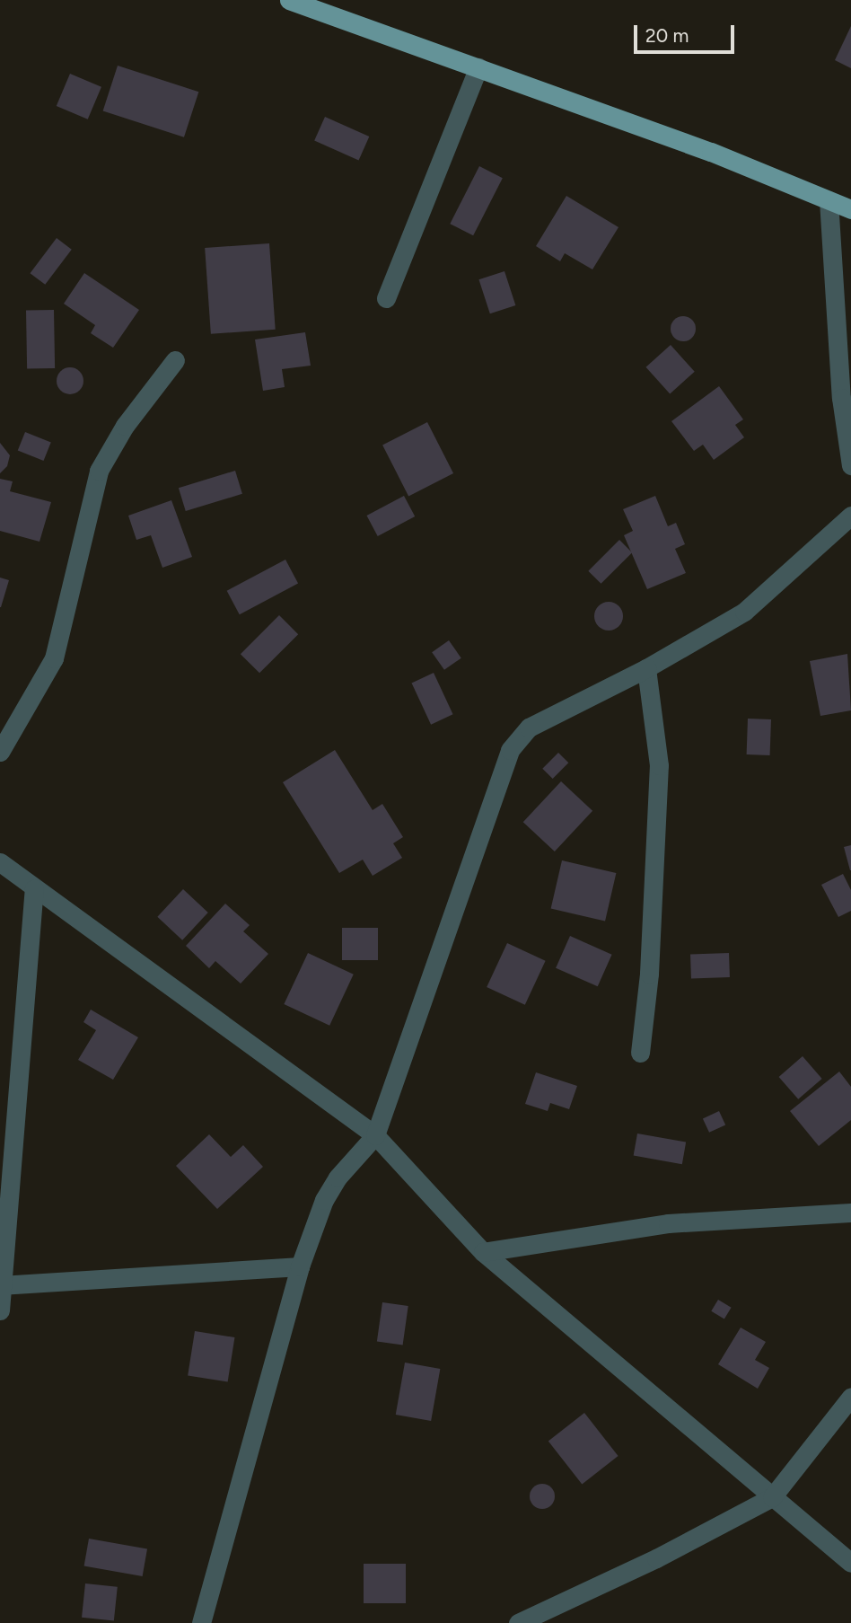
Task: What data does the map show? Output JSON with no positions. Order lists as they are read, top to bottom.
{
  "scale_bar": "20 m"
}
